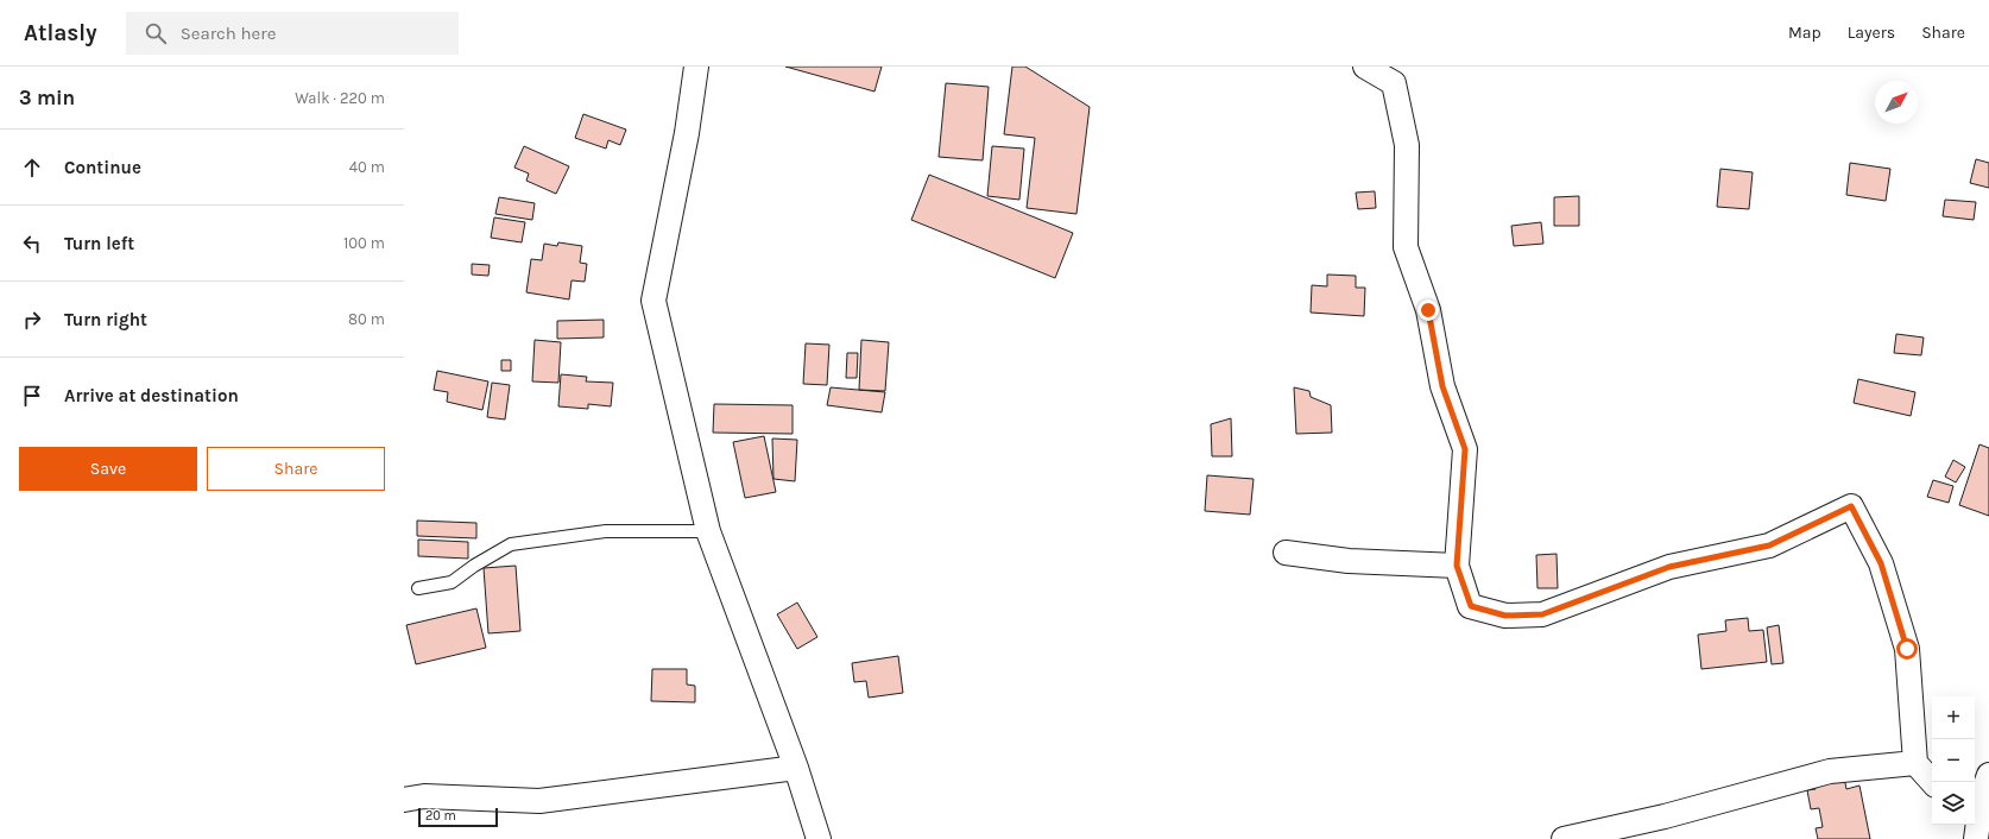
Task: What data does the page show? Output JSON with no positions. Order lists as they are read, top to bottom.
{
  "scale_bar": "20 m",
  "north": "top right",
  "page": {
    "header": "Atlasly",
    "search": "Search here",
    "nav": ["Map", "Layers", "Share"],
    "heading": ["3 min", "Walk · 220 m"],
    "list": [
      ["Continue", "40 m"],
      ["Turn left", "100 m"],
      ["Turn right", "80 m"],
      "Arrive at destination"
    ],
    "buttons": ["Save", "Share"],
    "map_buttons": ["+", "−"],
    "scale": "20 m"
  }
}
